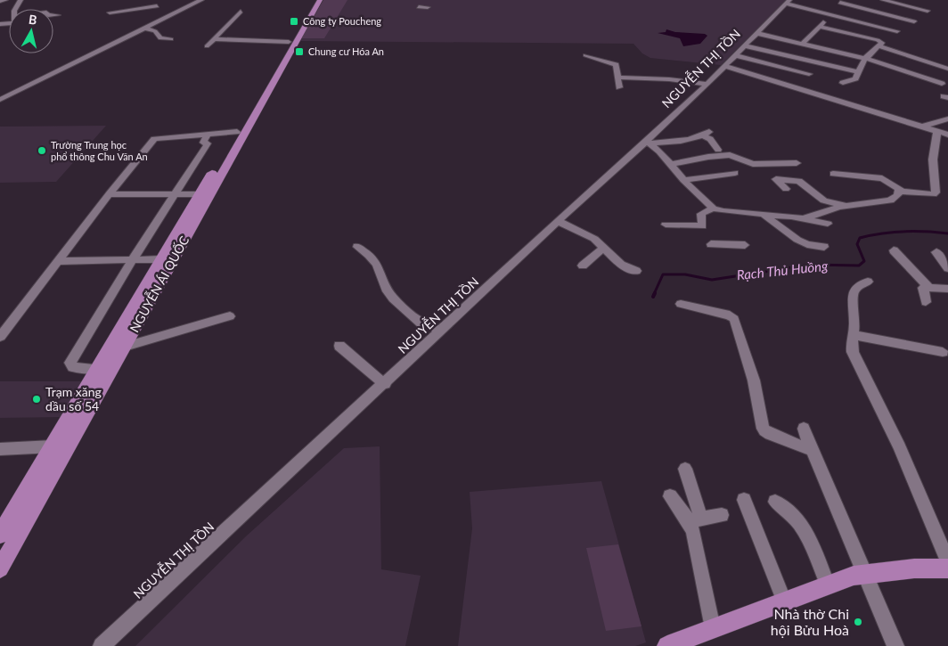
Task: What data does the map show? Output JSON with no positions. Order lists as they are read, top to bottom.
{
  "streets": {
    "main road": ["NGUYỄN ÁI QUỐC"],
    "street": ["NGUYỄN THỊ TỒN"]
  },
  "water": ["Rạch Thủ Huồng"],
  "places": {
    "transit": ["Công ty Poucheng", "Chung cư Hóa An"],
    "other": ["Trường Trung học phổ thông Chu Văn An", "Trạm xăng dầu số 54", "Nhà thờ Chi hội Bửu Hoà"]
  },
  "north": "top"
}
